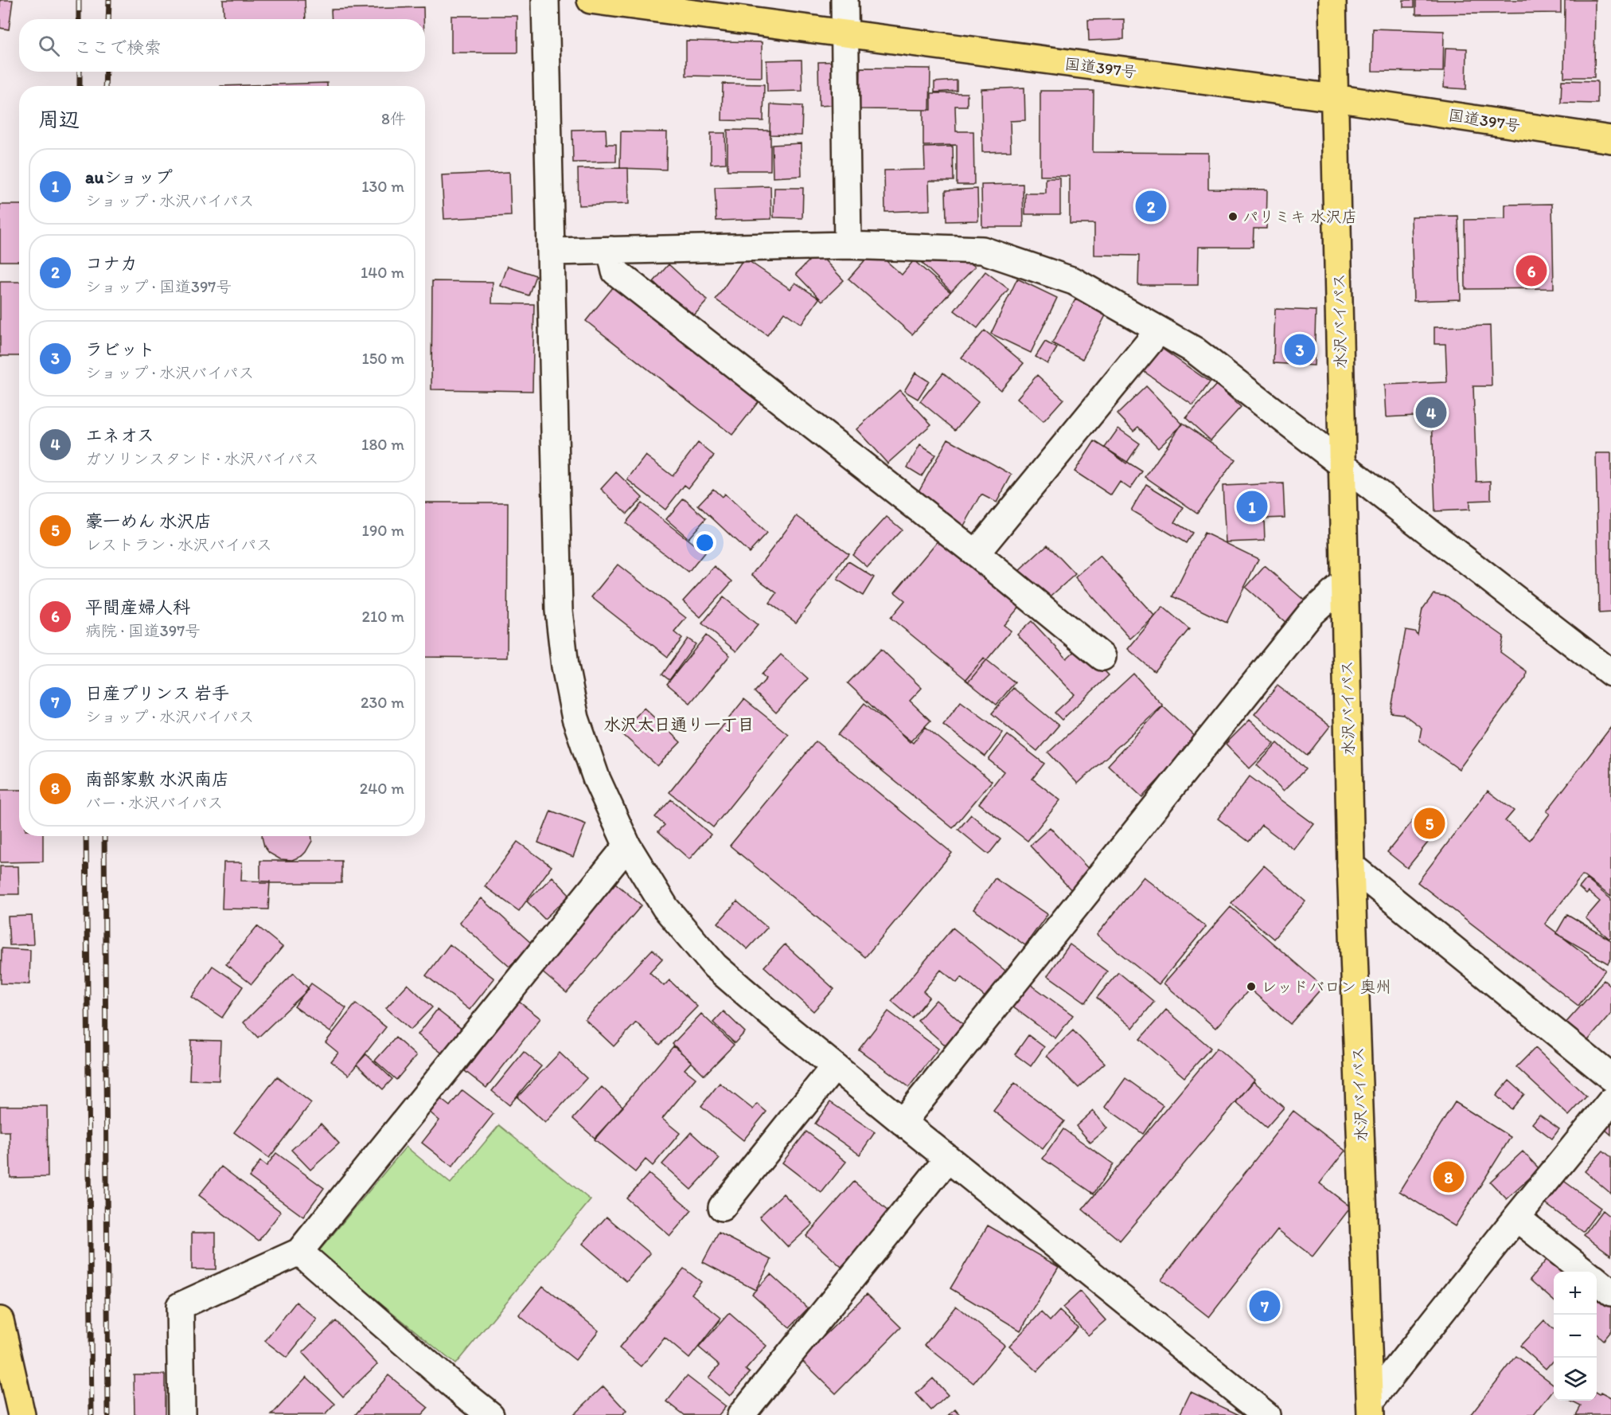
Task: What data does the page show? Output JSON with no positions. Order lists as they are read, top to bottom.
{
  "streets": {
    "main road": ["国道397号", "水沢バイパス"]
  },
  "crossings": [
    ["国道397号", "水沢バイパス"]
  ],
  "districts": ["水沢太日通り一丁目"],
  "places": ["パリミキ 水沢店", "レッドバロン 奥州"],
  "page": {
    "search": "ここで検索",
    "heading": ["周辺", "8件"],
    "list": [
      {
        "mark": "1",
        "name": "auショップ",
        "note": "ショップ · 水沢バイパス",
        "value": "130 m"
      },
      {
        "mark": "2",
        "name": "コナカ",
        "note": "ショップ · 国道397号",
        "value": "140 m"
      },
      {
        "mark": "3",
        "name": "ラビット",
        "note": "ショップ · 水沢バイパス",
        "value": "150 m"
      },
      {
        "mark": "4",
        "name": "エネオス",
        "note": "ガソリンスタンド · 水沢バイパス",
        "value": "180 m"
      },
      {
        "mark": "5",
        "name": "豪一めん 水沢店",
        "note": "レストラン · 水沢バイパス",
        "value": "190 m"
      },
      {
        "mark": "6",
        "name": "平間産婦人科",
        "note": "病院 · 国道397号",
        "value": "210 m"
      },
      {
        "mark": "7",
        "name": "日産プリンス 岩手",
        "note": "ショップ · 水沢バイパス",
        "value": "230 m"
      },
      {
        "mark": "8",
        "name": "南部家敷 水沢南店",
        "note": "バー · 水沢バイパス",
        "value": "240 m"
      }
    ],
    "pins": [
      "2",
      "6",
      "3",
      "4",
      "1",
      "5",
      "8",
      "7"
    ],
    "map_buttons": ["+", "−"]
  }
}
